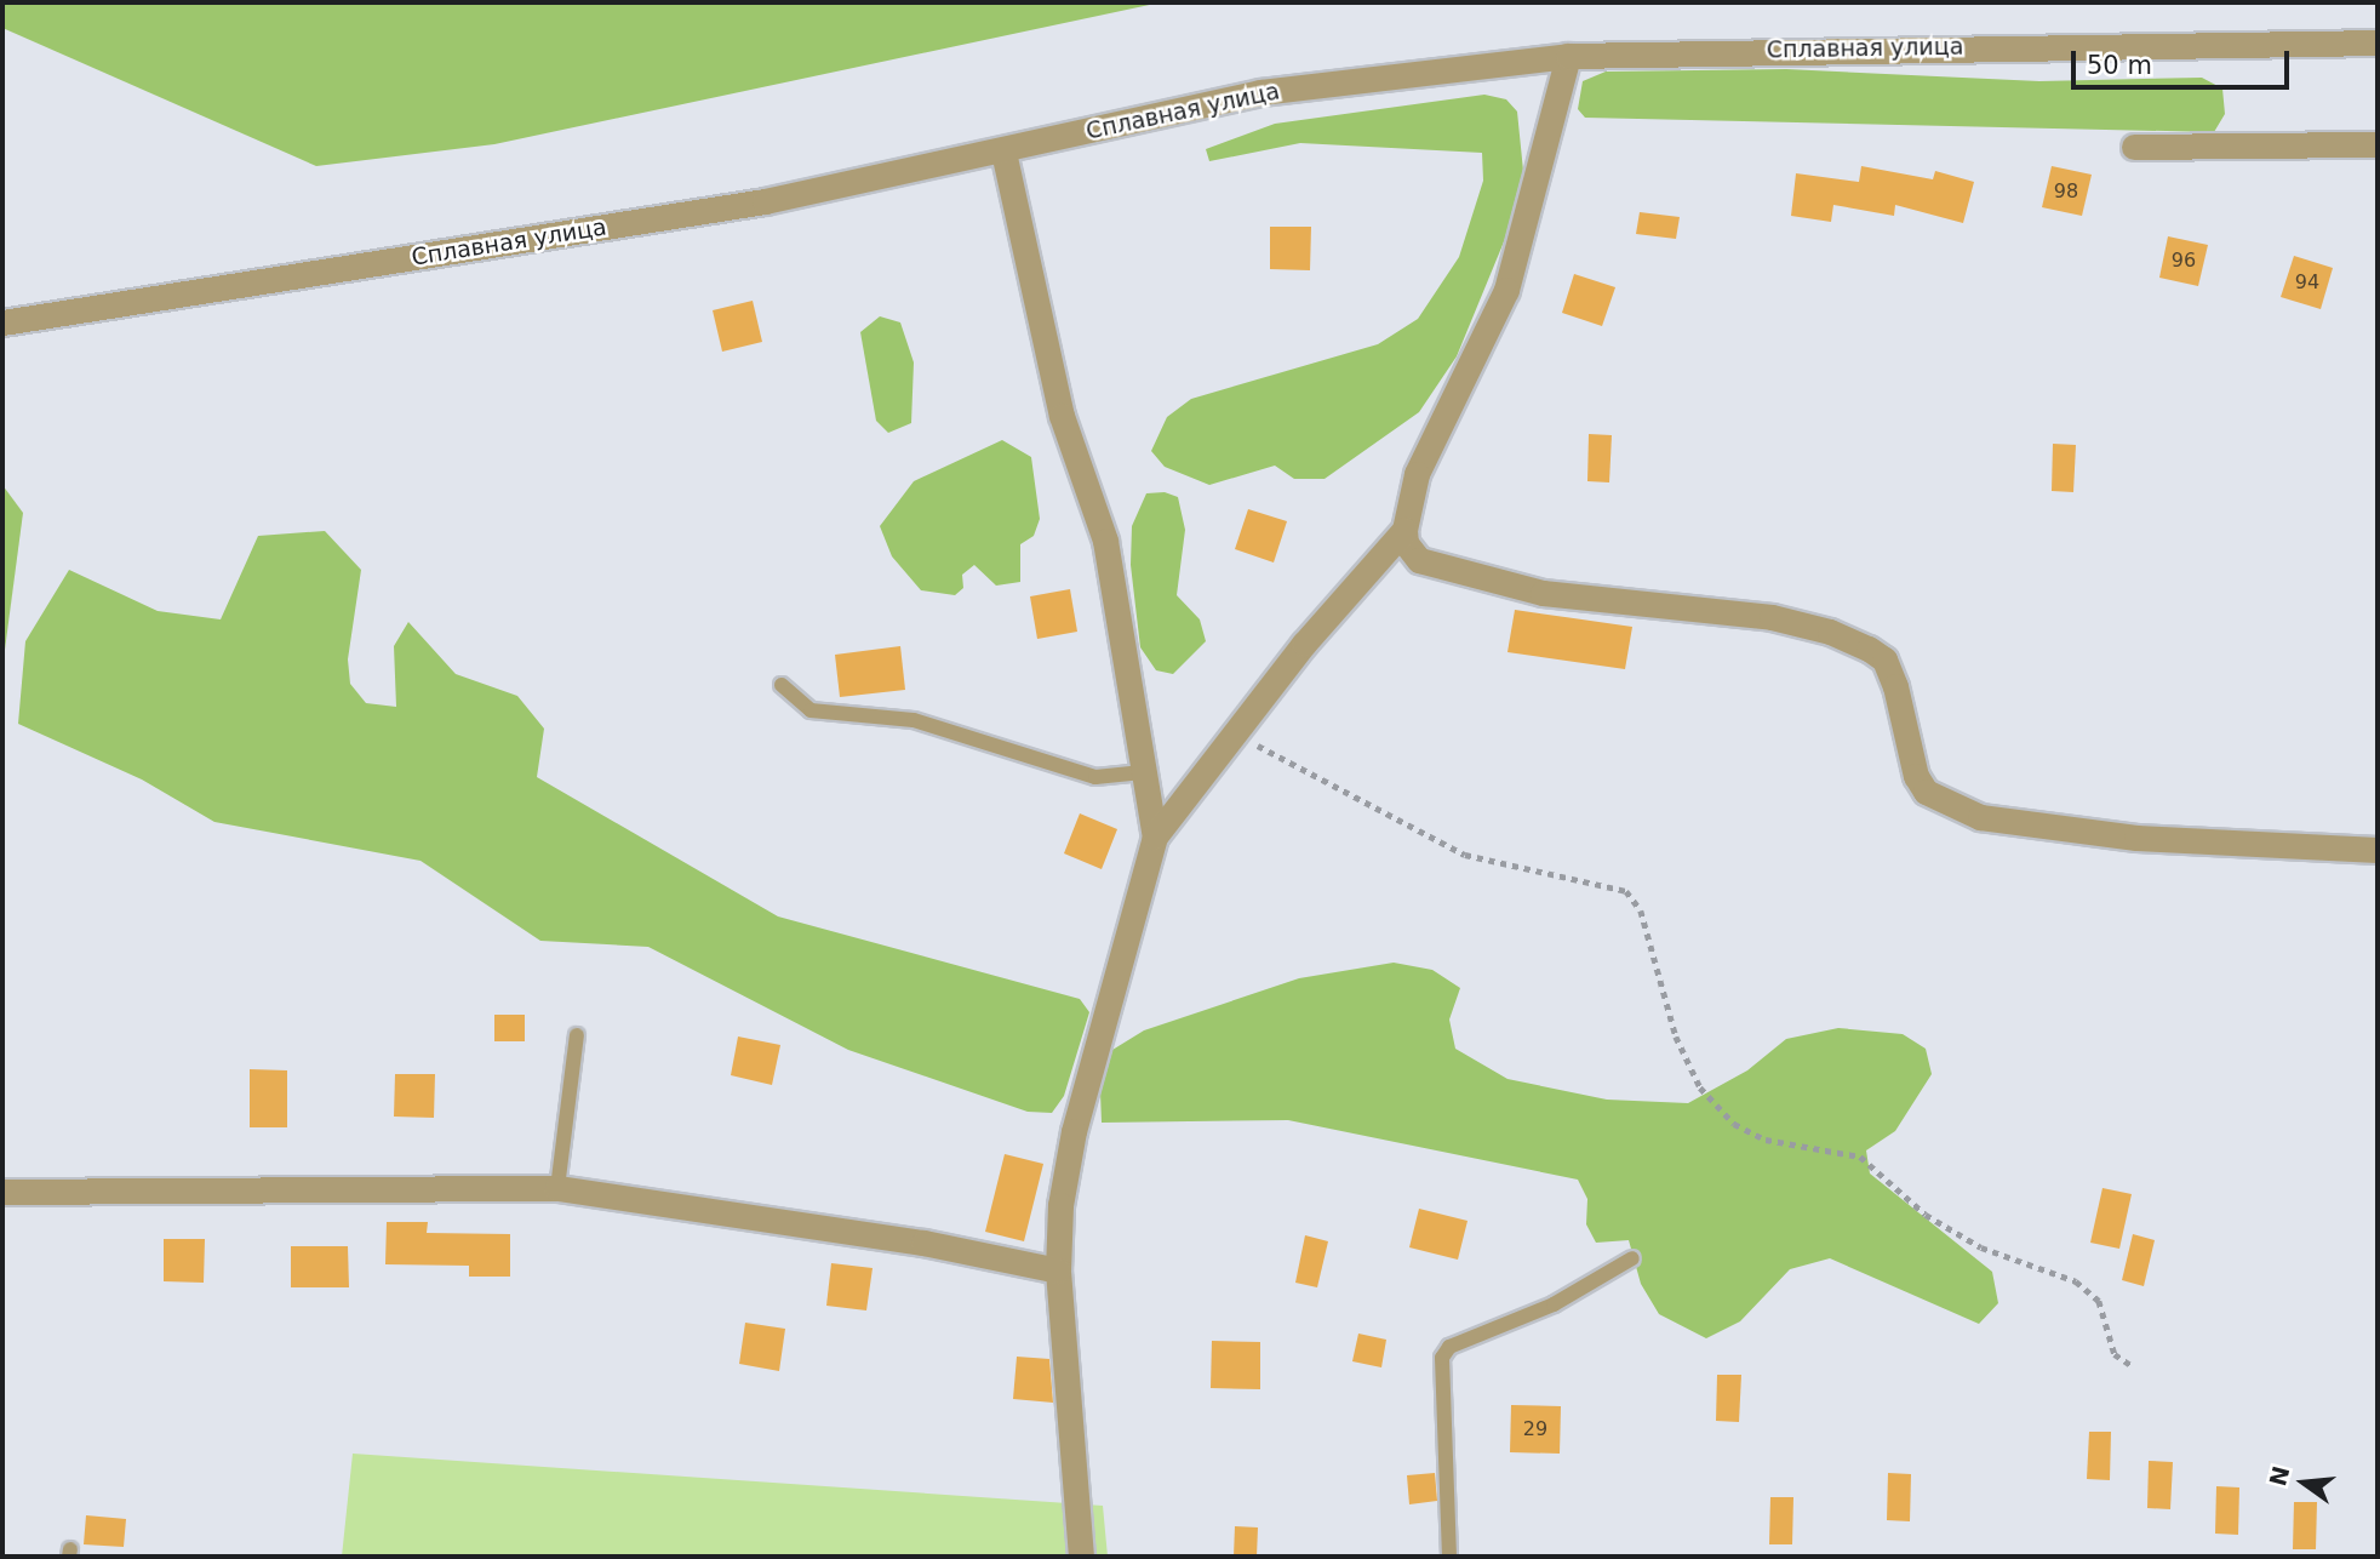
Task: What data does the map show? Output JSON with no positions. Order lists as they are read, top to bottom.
{
  "streets": {
    "street": ["Сплавная улица"]
  },
  "house_numbers": [
    "98",
    "96",
    "94",
    "29"
  ],
  "scale_bar": "50 m",
  "north": "left"
}
